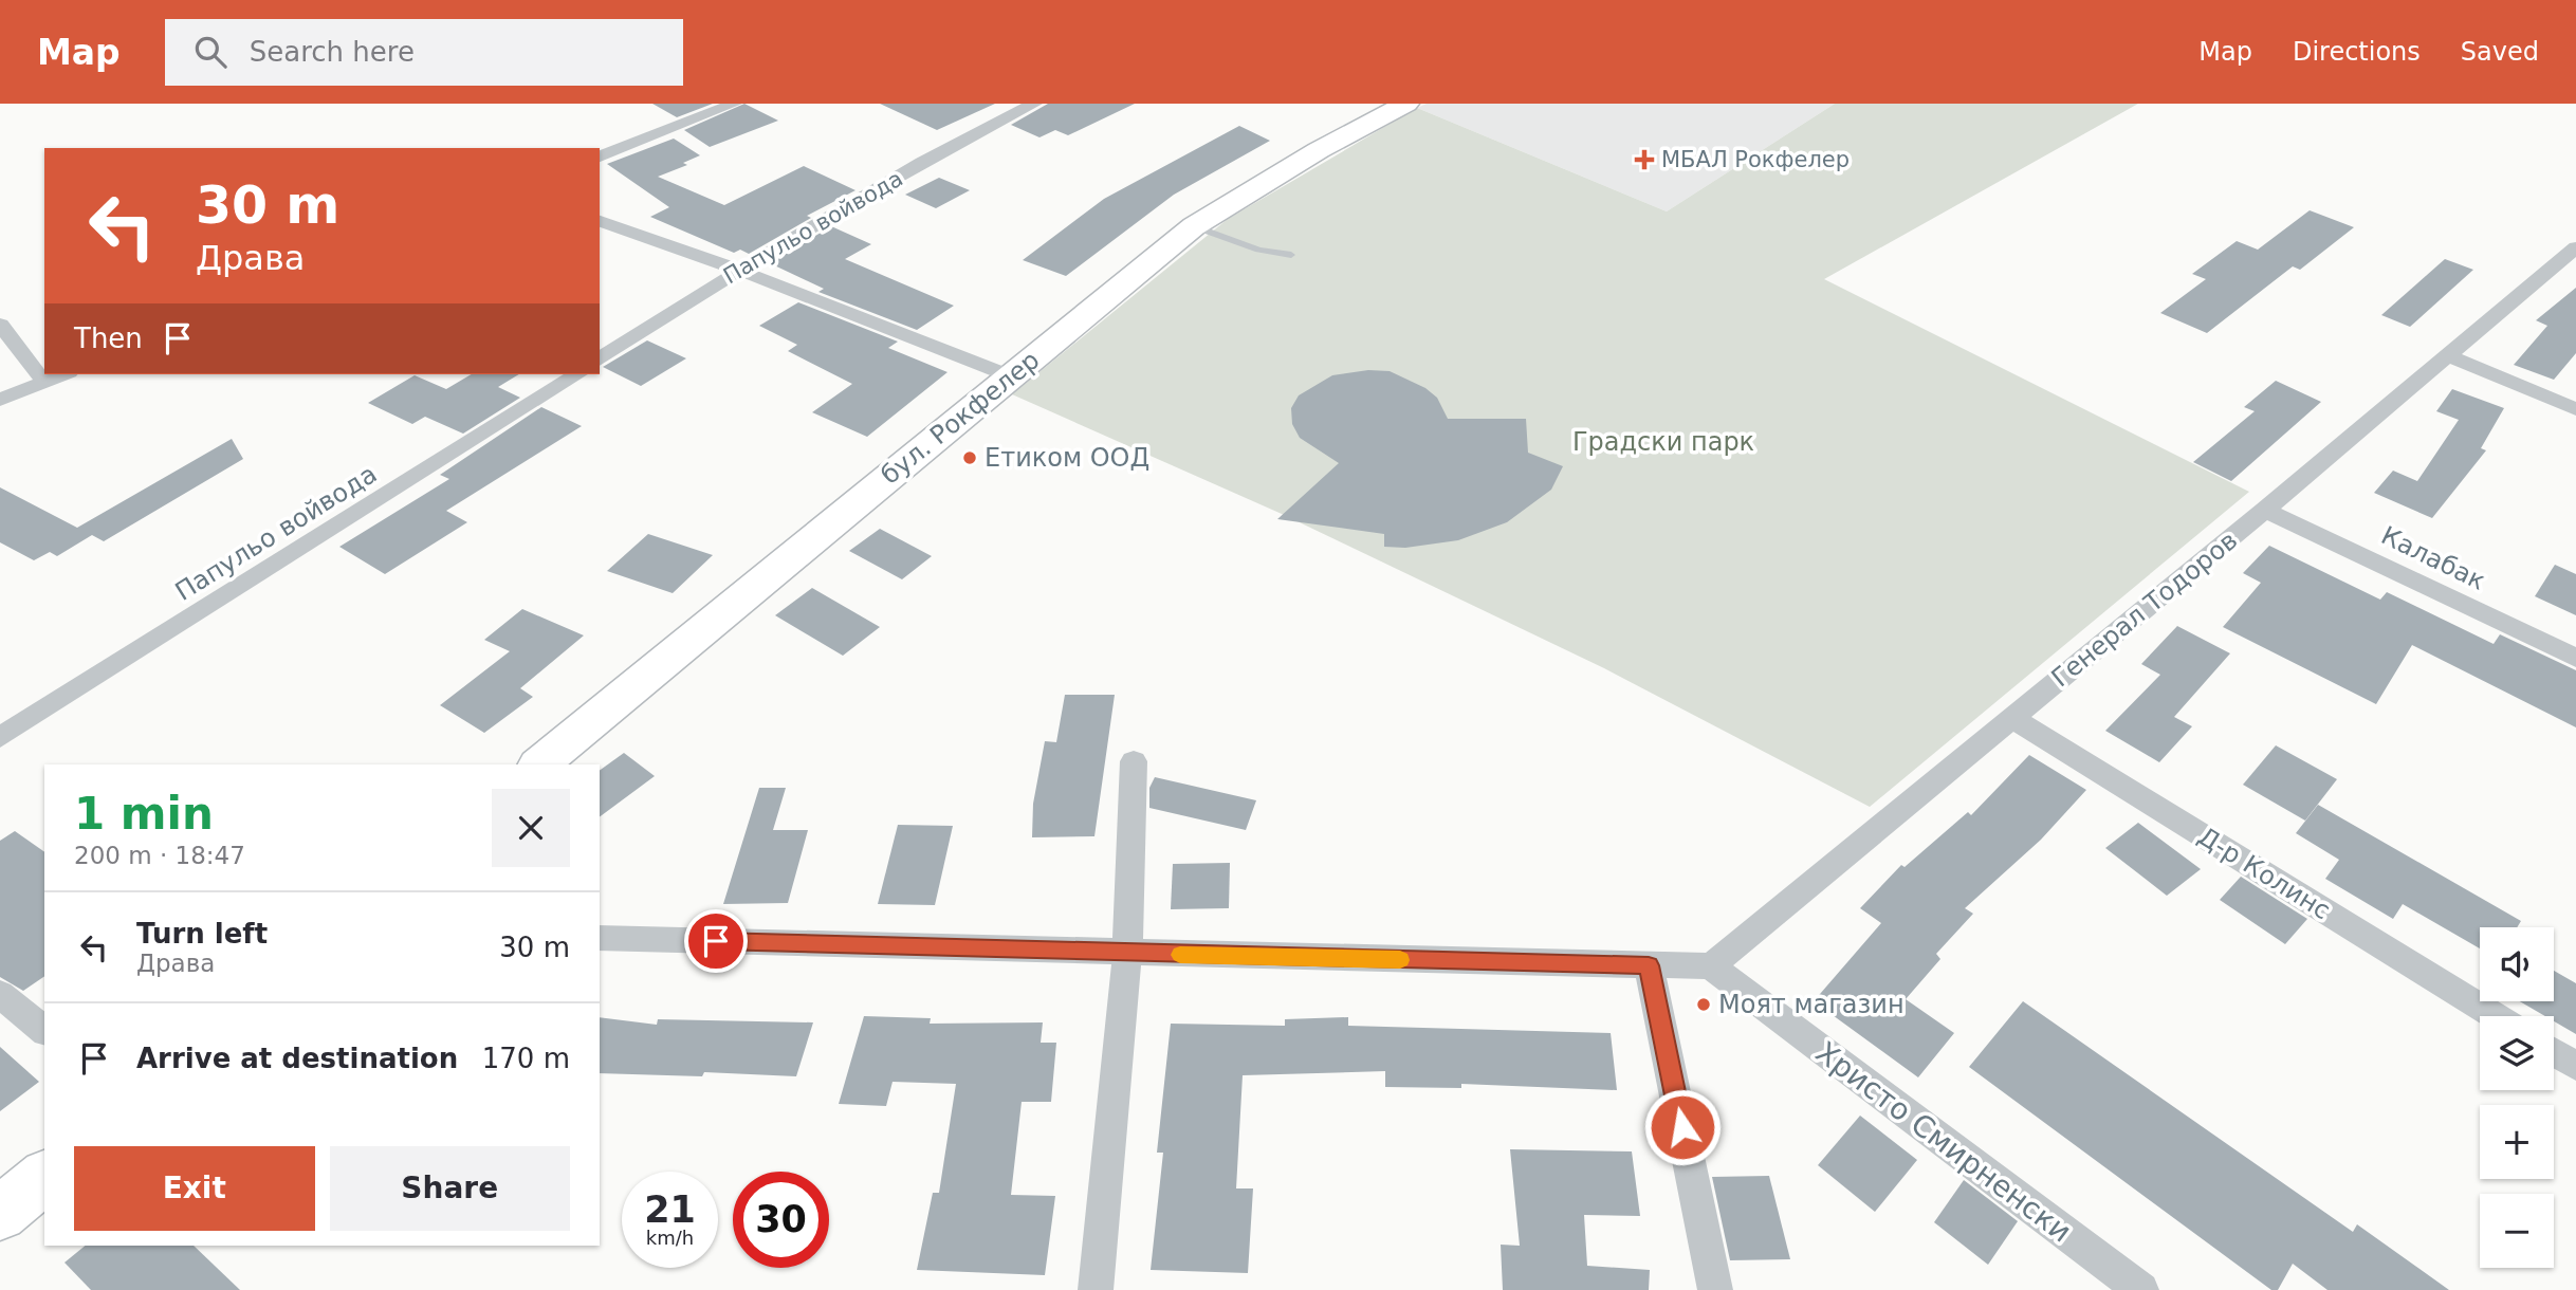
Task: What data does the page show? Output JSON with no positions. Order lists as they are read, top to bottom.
{
  "streets": {
    "main road": ["бул. Рокфелер"],
    "street": [
      "Папульо войвода",
      "Калабак",
      "Генерал Тодоров",
      "Д-р Колинс",
      "Христо Смирненски"
    ]
  },
  "crossings": [
    ["Калабак", "Генерал Тодоров"],
    ["Генерал Тодоров", "Д-р Колинс"],
    ["Генерал Тодоров", "Христо Смирненски"]
  ],
  "parks": ["Градски парк"],
  "places": {
    "health": ["МБАЛ Рокфелер"],
    "other": ["Етиком ООД", "Моят магазин"]
  },
  "page": {
    "header": "Map",
    "search": "Search here",
    "nav": ["Map", "Directions", "Saved"],
    "turn": ["30 m", "Драва"],
    "then": "Then",
    "heading": ["1 min", "200 m · 18:47"],
    "list": [
      {
        "name": "Turn left",
        "note": "Драва",
        "value": "30 m"
      },
      {
        "name": "Arrive at destination",
        "value": "170 m"
      }
    ],
    "map_buttons": ["+", "−"],
    "buttons": ["Exit", "Share"],
    "speed": "21 km/h",
    "limit": "30"
  }
}
